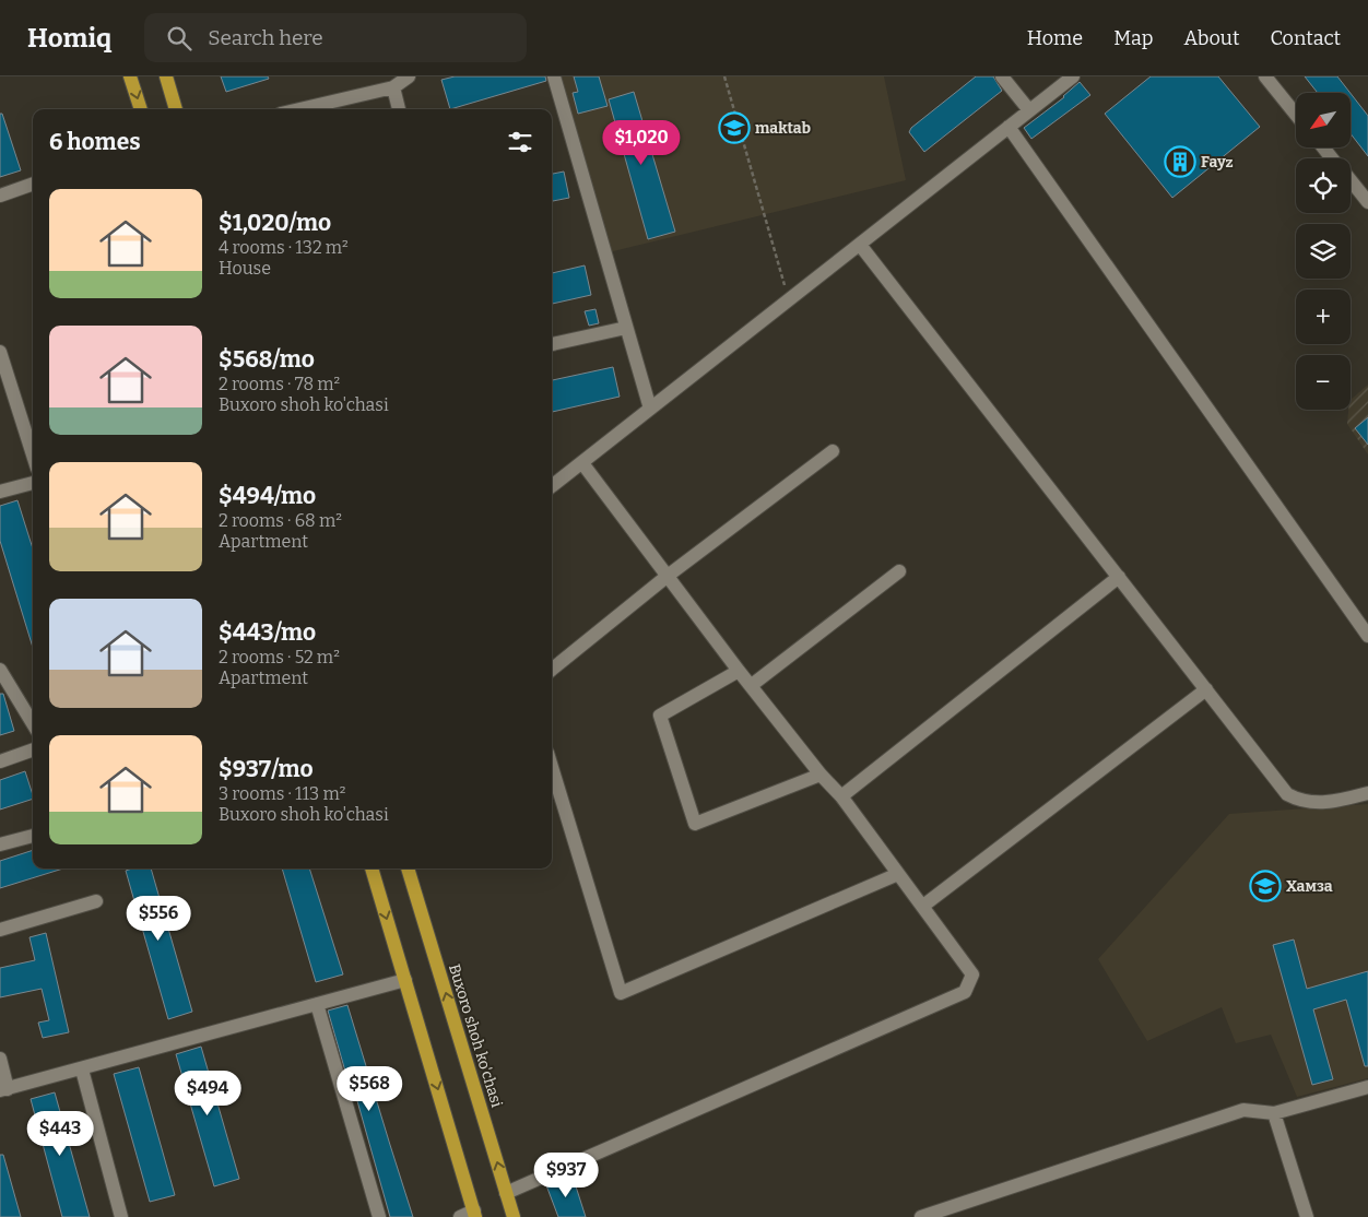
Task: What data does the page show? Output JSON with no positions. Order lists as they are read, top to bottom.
{
  "streets": {
    "main road": ["Buxoro shoh ko'chasi"]
  },
  "places": {
    "school or university": ["maktab", "Хамза"],
    "building": ["Fayz"]
  },
  "north": "bottom left",
  "page": {
    "header": "Homiq",
    "search": "Search here",
    "nav": [
      "Home",
      "Map",
      "About",
      "Contact"
    ],
    "map_buttons": ["+", "−"],
    "heading": "6 homes",
    "price": [
      "$1,020",
      "$556",
      "$568",
      "$494",
      "$443",
      "$937"
    ],
    "list": [
      {
        "name": "$1,020/mo",
        "note": "4 rooms · 132 m² · House"
      },
      {
        "name": "$568/mo",
        "note": "2 rooms · 78 m² · Buxoro shoh ko'chasi"
      },
      {
        "name": "$494/mo",
        "note": "2 rooms · 68 m² · Apartment"
      },
      {
        "name": "$443/mo",
        "note": "2 rooms · 52 m² · Apartment"
      },
      {
        "name": "$937/mo",
        "note": "3 rooms · 113 m² · Buxoro shoh ko'chasi"
      }
    ]
  }
}
